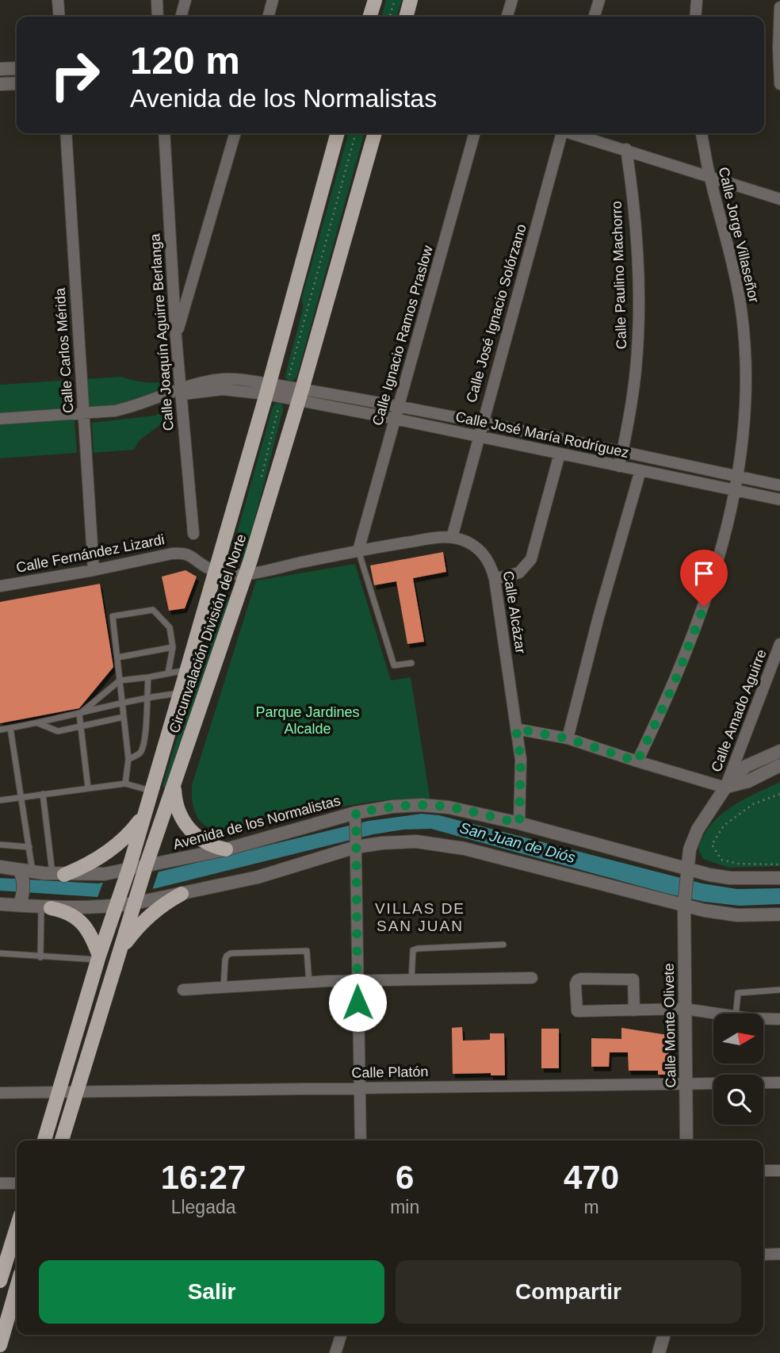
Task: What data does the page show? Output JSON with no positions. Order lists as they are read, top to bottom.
{
  "streets": {
    "main road": ["Circunvalación División del Norte"],
    "street": [
      "Calle Jorge Villaseñor",
      "Calle Paulino Machorro",
      "Calle José Ignacio Solórzano",
      "Calle Joaquín Aguirre Berlanga",
      "Calle Ignacio Ramos Praslow",
      "Calle Carlos Mérida",
      "Calle José María Rodríguez",
      "Calle Fernández Lizardi",
      "Calle Alcázar",
      "Calle Amado Aguirre",
      "Avenida de los Normalistas",
      "Calle Monte Olivete",
      "Calle Platón"
    ]
  },
  "crossings": [
    ["Calle Jorge Villaseñor", "Calle José María Rodríguez"],
    ["Calle Paulino Machorro", "Calle José María Rodríguez"],
    ["Calle José Ignacio Solórzano", "Calle José María Rodríguez"],
    ["Calle José Ignacio Solórzano", "Calle Alcázar"],
    ["Calle Ignacio Ramos Praslow", "Calle José María Rodríguez"],
    ["Calle Ignacio Ramos Praslow", "Calle Alcázar"],
    ["Calle Carlos Mérida", "Calle Fernández Lizardi"],
    ["Calle José María Rodríguez", "Circunvalación División del Norte"],
    ["Calle Fernández Lizardi", "Calle Alcázar"],
    ["Calle Fernández Lizardi", "Circunvalación División del Norte"],
    ["Calle Alcázar", "Circunvalación División del Norte"],
    ["Calle Alcázar", "Avenida de los Normalistas"],
    ["Circunvalación División del Norte", "Avenida de los Normalistas"],
    ["Circunvalación División del Norte", "Calle Platón"],
    ["Calle Amado Aguirre", "Calle Monte Olivete"],
    ["Avenida de los Normalistas", "Calle Monte Olivete"],
    ["Calle Monte Olivete", "Calle Platón"]
  ],
  "districts": ["VILLAS DE SAN JUAN"],
  "water": ["San Juan de Diós"],
  "parks": ["Parque Jardines Alcalde"],
  "north": "right",
  "page": {
    "turn": ["120 m", "Avenida de los Normalistas"],
    "eta": [
      "16:27",
      "Llegada",
      "6",
      "min",
      "470",
      "m"
    ],
    "buttons": ["Salir", "Compartir"]
  }
}
